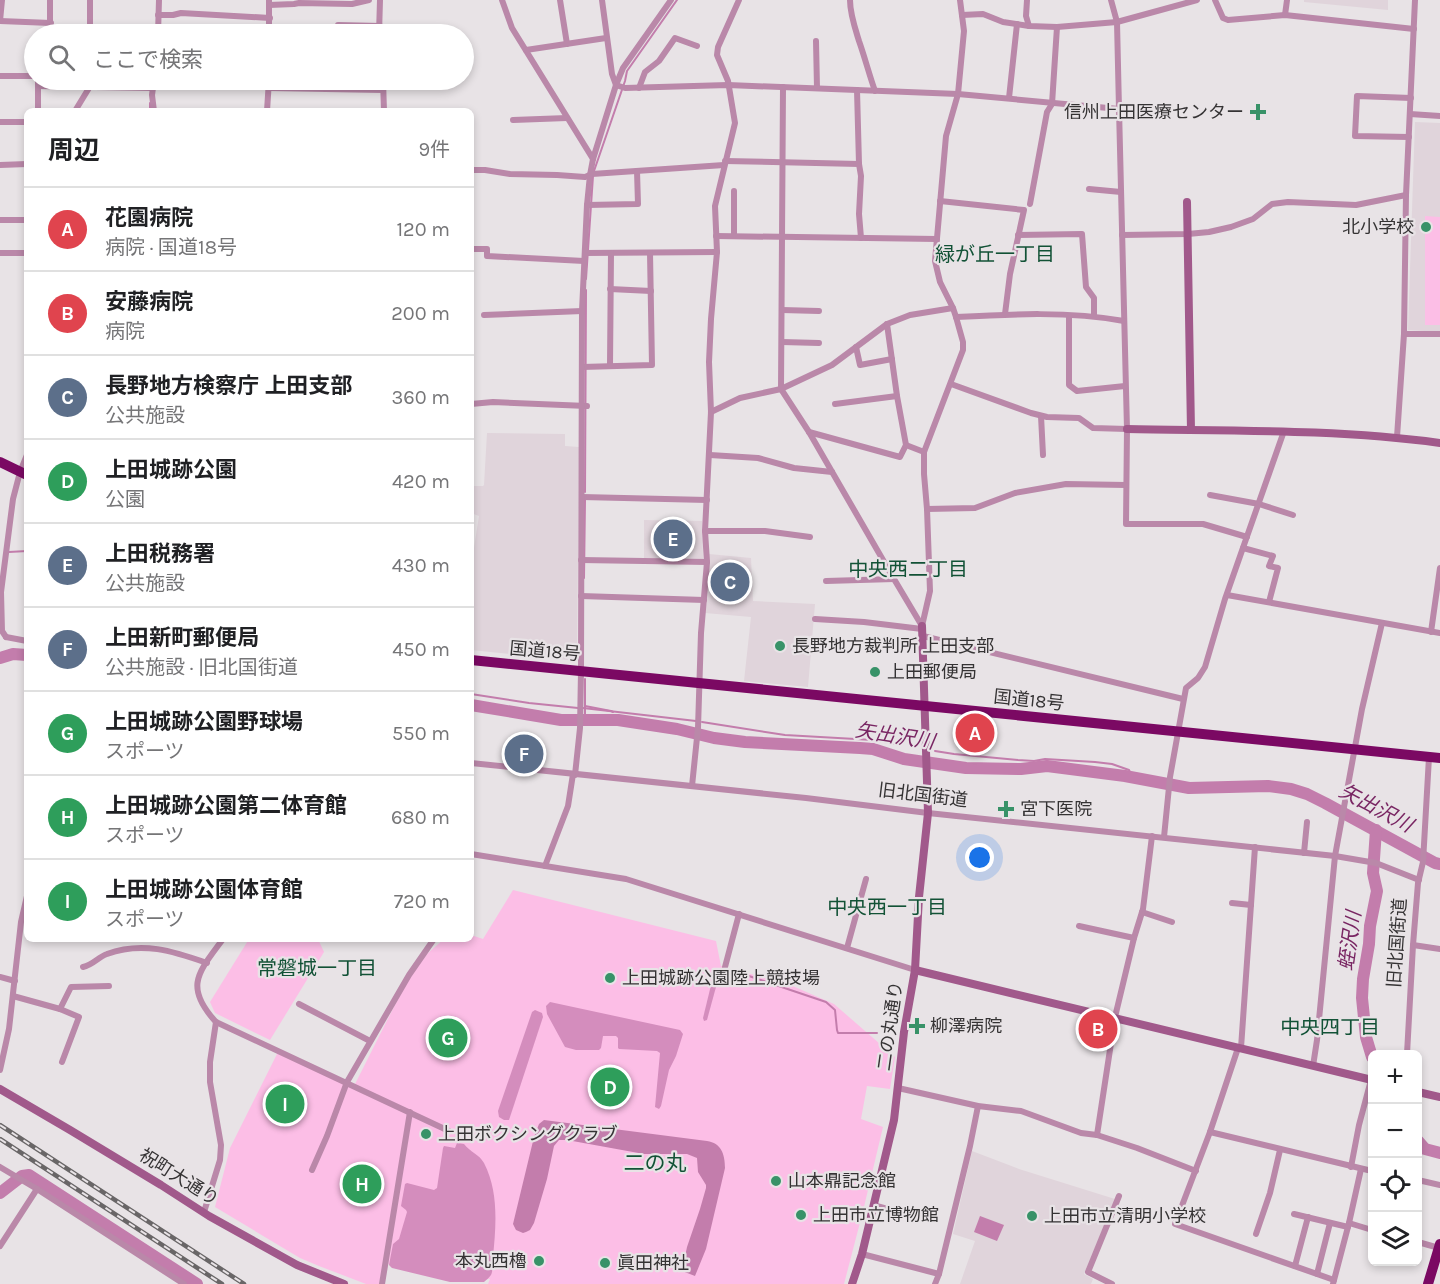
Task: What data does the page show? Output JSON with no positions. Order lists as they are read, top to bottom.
{
  "streets": {
    "highway": ["国道18号"],
    "street": ["旧北国街道", "二の丸通り", "祝町大通り"]
  },
  "crossings": [
    ["国道18号", "二の丸通り"],
    ["旧北国街道", "二の丸通り"]
  ],
  "districts": [
    "緑が丘一丁目",
    "中央西二丁目",
    "中央西一丁目",
    "常磐城一丁目",
    "中央四丁目",
    "二の丸"
  ],
  "water": ["矢出沢川", "蛭沢川"],
  "places": {
    "health": ["信州上田医療センター", "宮下医院", "柳澤病院"],
    "other": [
      "北小学校",
      "長野地方裁判所 上田支部",
      "上田郵便局",
      "上田城跡公園陸上競技場",
      "上田ボクシングクラブ",
      "山本鼎記念館",
      "上田市立博物館",
      "上田市立清明小学校",
      "本丸西櫓",
      "眞田神社"
    ]
  },
  "page": {
    "search": "ここで検索",
    "heading": ["周辺", "9件"],
    "list": [
      {
        "mark": "A",
        "name": "花園病院",
        "note": "病院 · 国道18号",
        "value": "120 m"
      },
      {
        "mark": "B",
        "name": "安藤病院",
        "note": "病院",
        "value": "200 m"
      },
      {
        "mark": "C",
        "name": "長野地方検察庁 上田支部",
        "note": "公共施設",
        "value": "360 m"
      },
      {
        "mark": "D",
        "name": "上田城跡公園",
        "note": "公園",
        "value": "420 m"
      },
      {
        "mark": "E",
        "name": "上田税務署",
        "note": "公共施設",
        "value": "430 m"
      },
      {
        "mark": "F",
        "name": "上田新町郵便局",
        "note": "公共施設 · 旧北国街道",
        "value": "450 m"
      },
      {
        "mark": "G",
        "name": "上田城跡公園野球場",
        "note": "スポーツ",
        "value": "550 m"
      },
      {
        "mark": "H",
        "name": "上田城跡公園第二体育館",
        "note": "スポーツ",
        "value": "680 m"
      },
      {
        "mark": "I",
        "name": "上田城跡公園体育館",
        "note": "スポーツ",
        "value": "720 m"
      }
    ],
    "pins": [
      "E",
      "C",
      "A",
      "F",
      "B",
      "G",
      "D",
      "I",
      "H"
    ],
    "map_buttons": ["+", "−"]
  }
}
